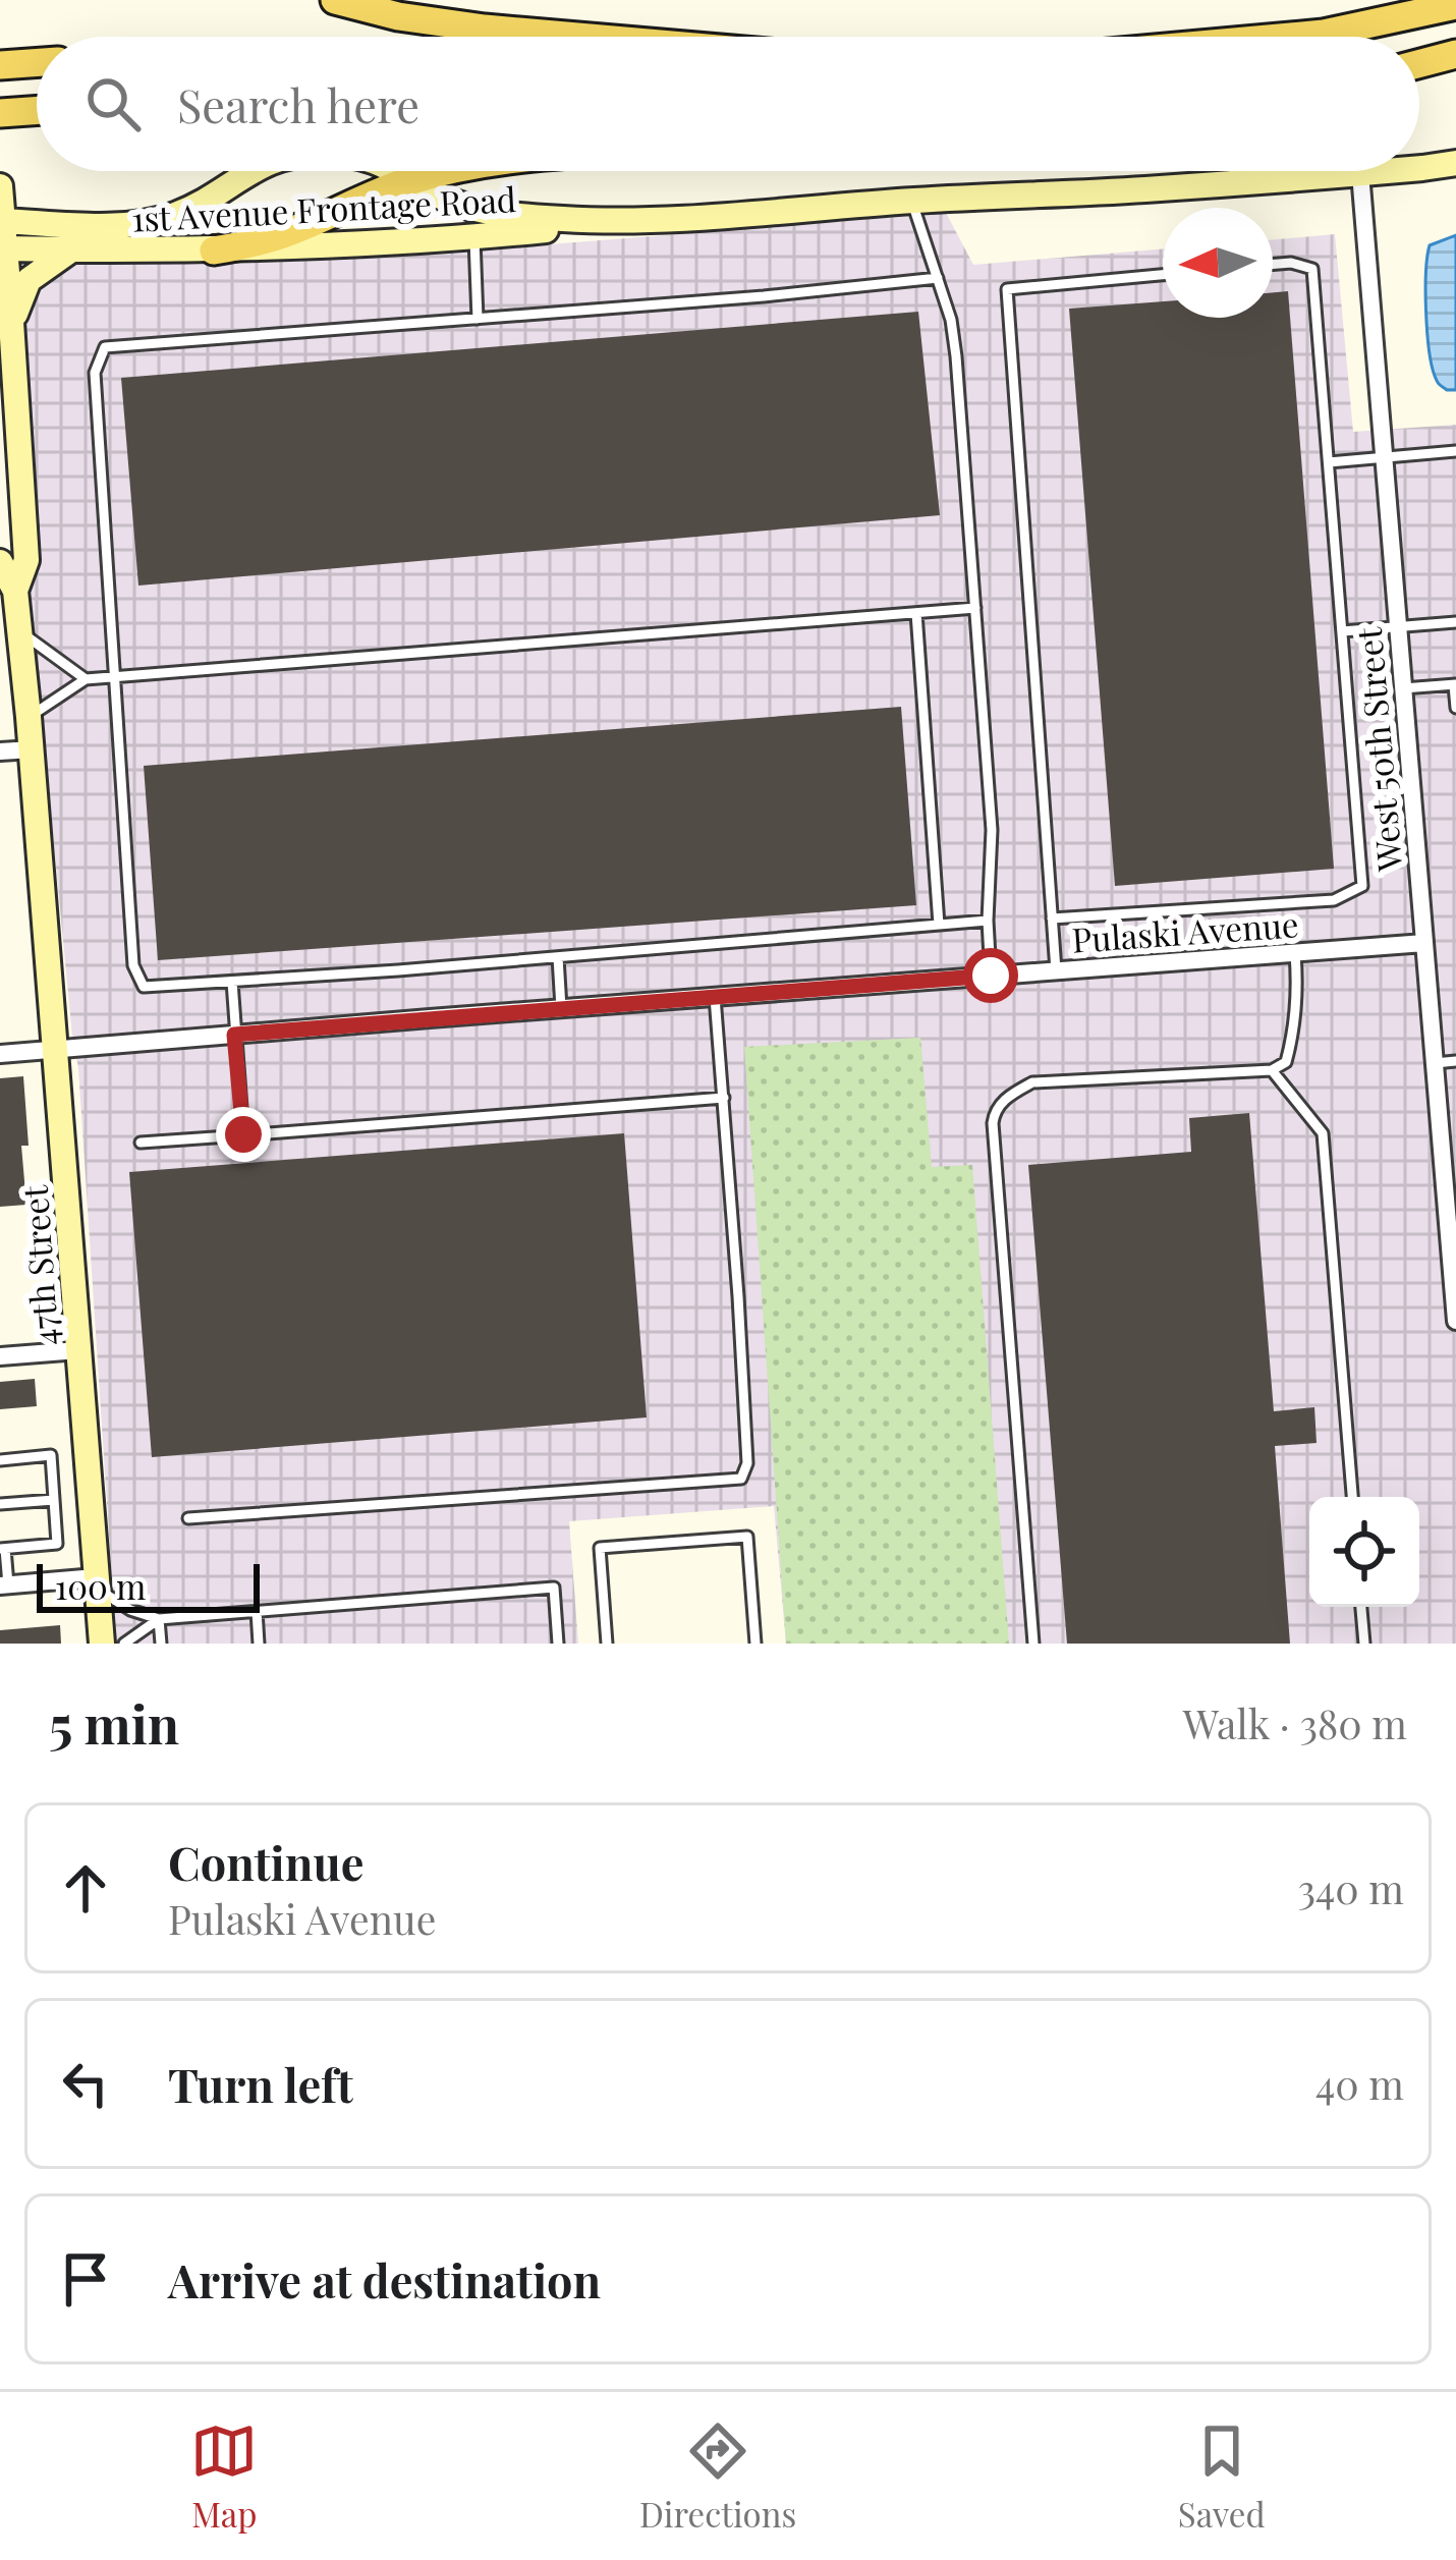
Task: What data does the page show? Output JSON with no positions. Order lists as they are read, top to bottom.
{
  "streets": {
    "street": [
      "1st Avenue Frontage Road",
      "West 50th Street",
      "Pulaski Avenue",
      "47th Street"
    ]
  },
  "crossings": [
    ["1st Avenue Frontage Road", "West 50th Street"],
    ["1st Avenue Frontage Road", "47th Street"],
    ["West 50th Street", "Pulaski Avenue"],
    ["Pulaski Avenue", "47th Street"]
  ],
  "scale_bar": "100 m",
  "north": "left",
  "page": {
    "search": "Search here",
    "scale": "100 m",
    "heading": ["5 min", "Walk · 380 m"],
    "list": [
      ["Continue", "Pulaski Avenue", "340 m"],
      ["Turn left", "40 m"],
      "Arrive at destination"
    ],
    "nav": ["Map", "Directions", "Saved"]
  }
}
